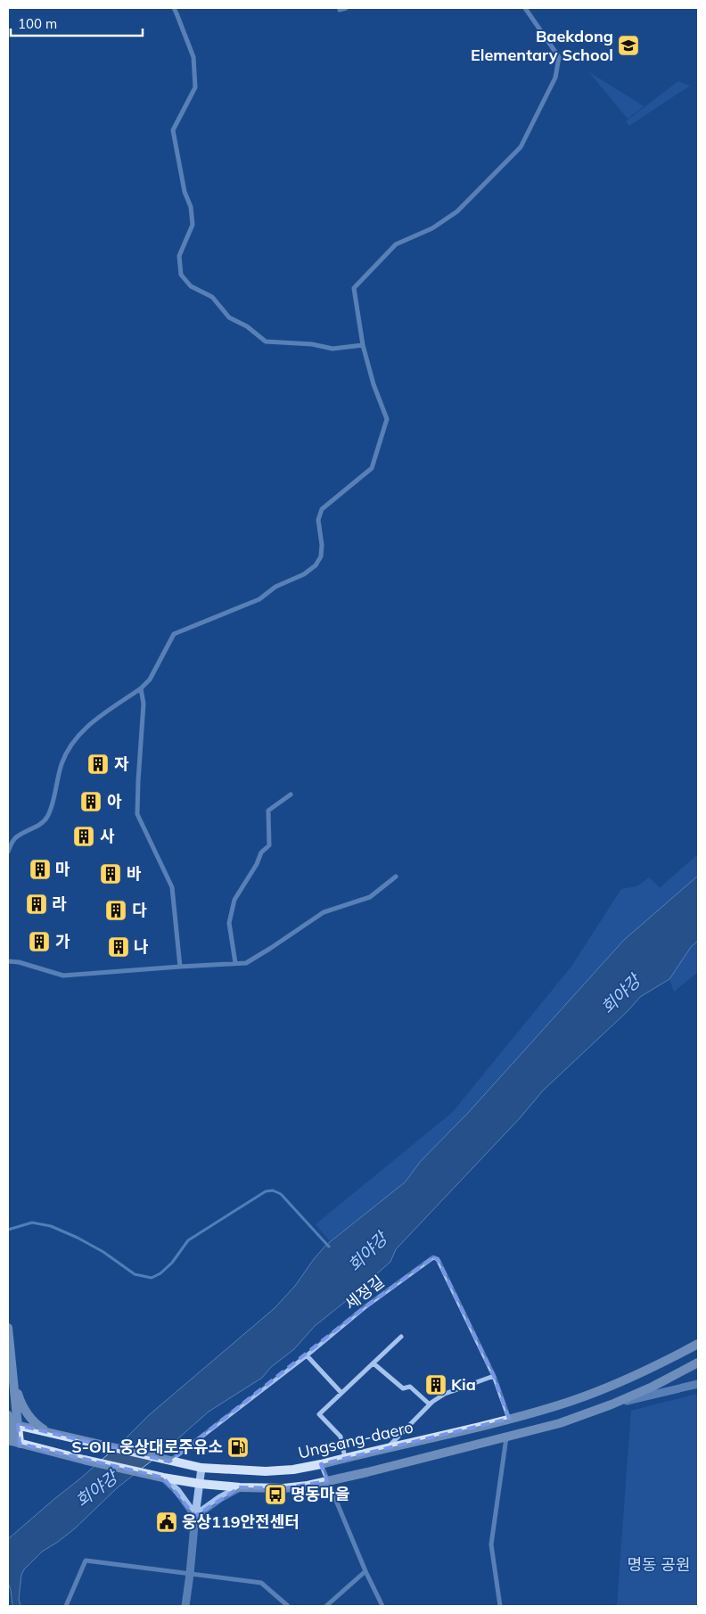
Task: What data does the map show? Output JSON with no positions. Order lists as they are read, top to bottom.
{
  "streets": {
    "main road": ["Ungsang-daero"],
    "street": ["세정길"]
  },
  "crossings": [
    ["세정길", "Ungsang-daero"]
  ],
  "water": ["회야강"],
  "parks": ["명동 공원"],
  "places": {
    "school or university": ["Baekdong Elementary School"],
    "building": [
      "자",
      "아",
      "사",
      "마",
      "바",
      "라",
      "다",
      "가",
      "나",
      "Kia"
    ],
    "fuel station": ["S-OIL 웅상대로주유소"],
    "bus stop": ["명동마을"],
    "public building": ["웅상119안전센터"]
  },
  "scale_bar": "100 m"
}
